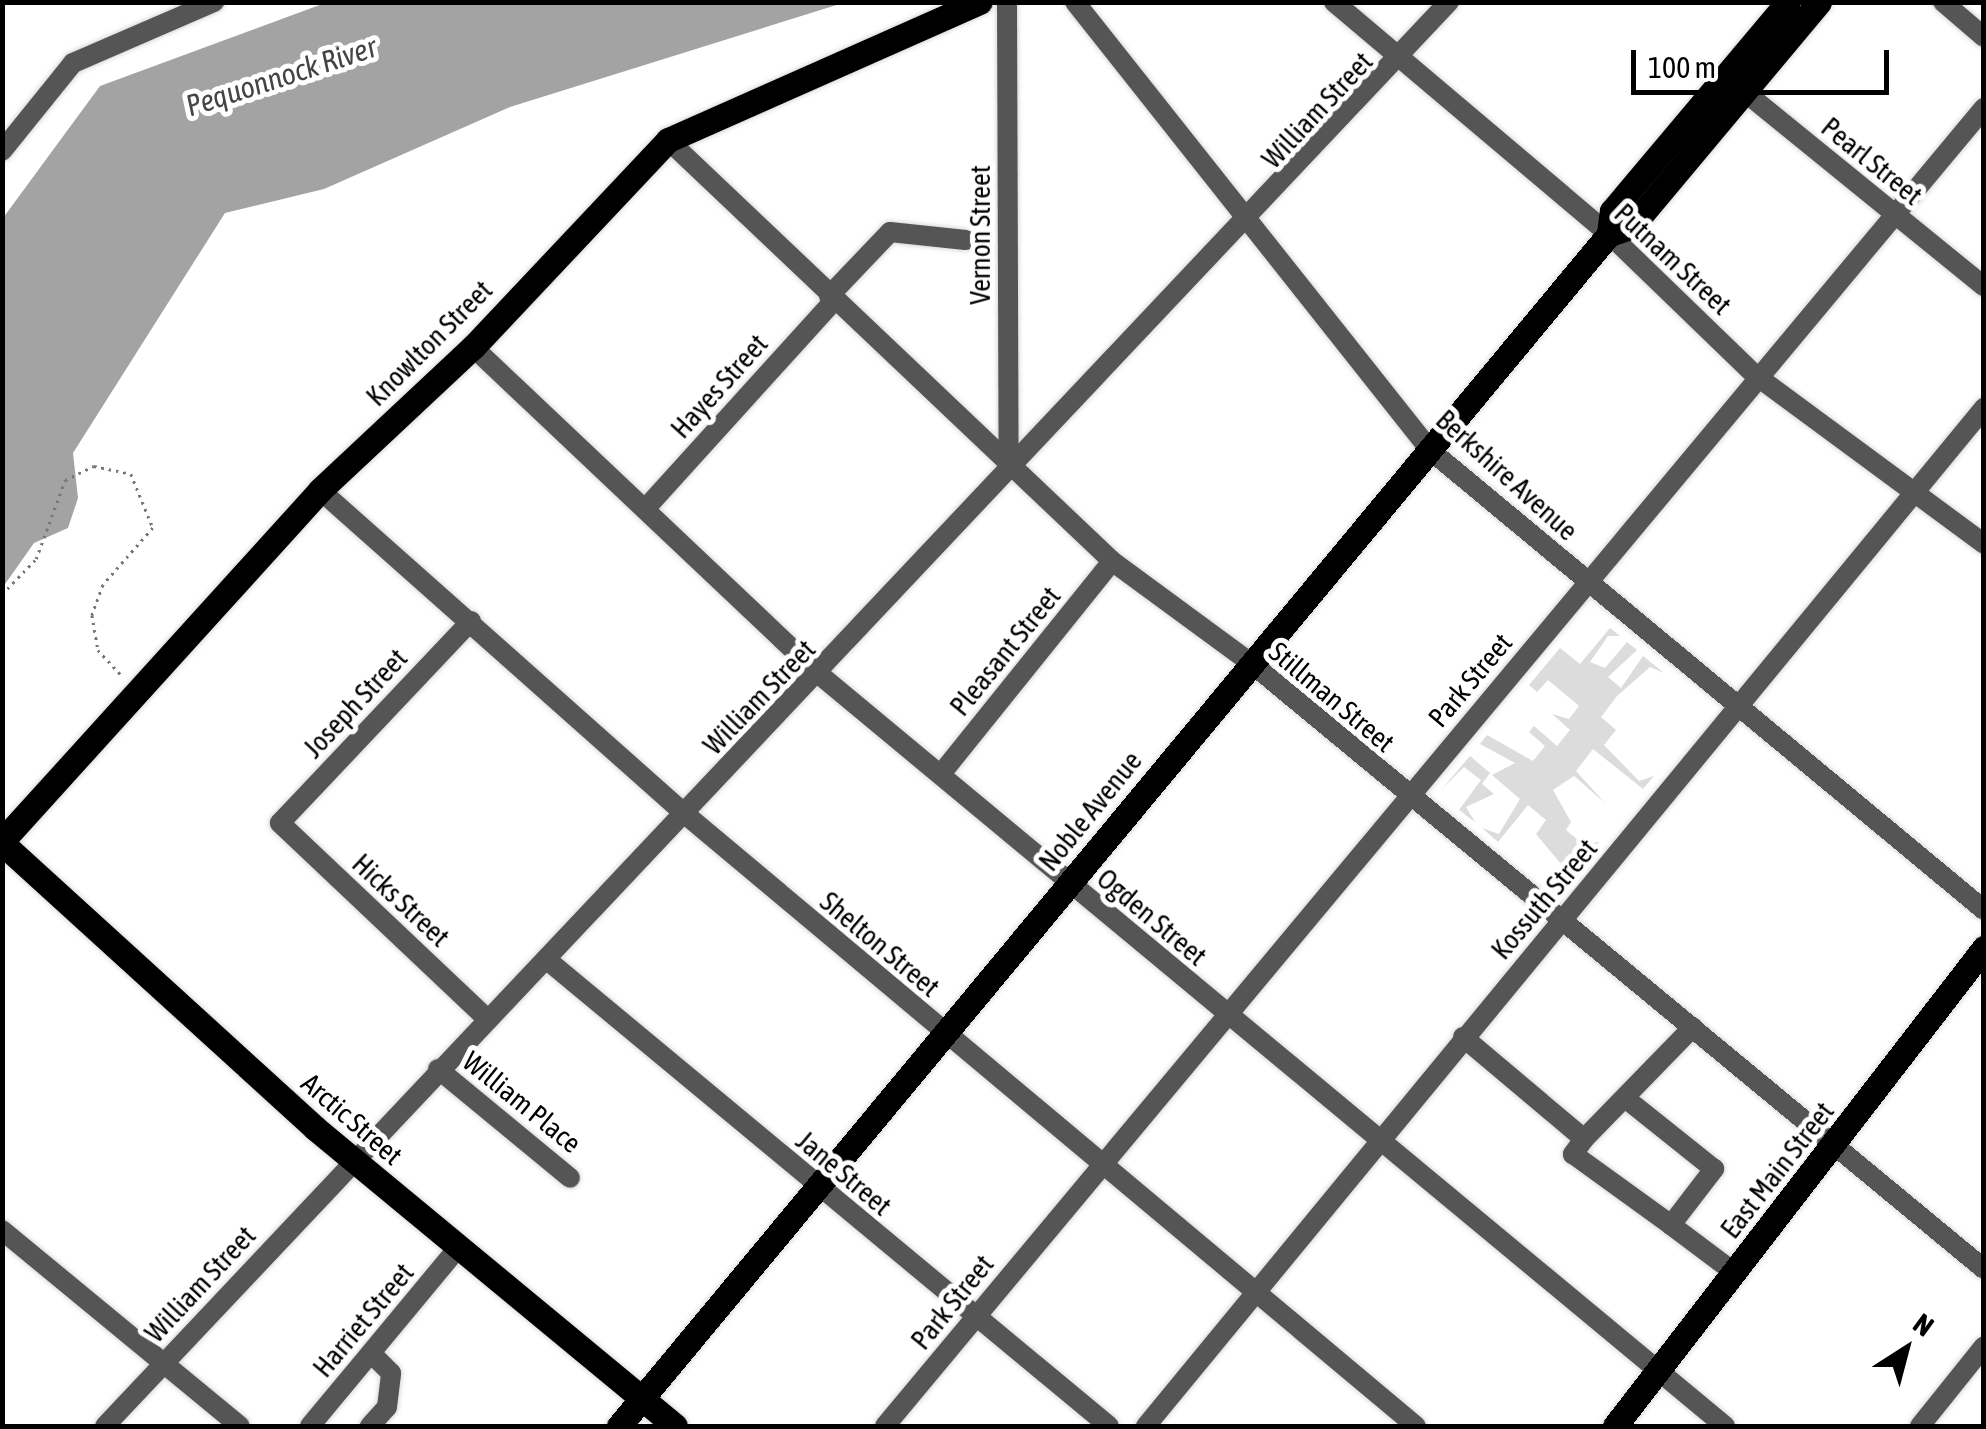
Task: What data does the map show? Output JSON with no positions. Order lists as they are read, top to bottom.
{
  "streets": {
    "main road": [
      "Knowlton Street",
      "Noble Avenue",
      "Arctic Street",
      "East Main Street"
    ],
    "street": [
      "William Street",
      "Pearl Street",
      "Vernon Street",
      "Putnam Street",
      "Hayes Street",
      "Berkshire Avenue",
      "Pleasant Street",
      "Park Street",
      "Stillman Street",
      "Joseph Street",
      "Kossuth Street",
      "Hicks Street",
      "Ogden Street",
      "Shelton Street",
      "William Place",
      "Jane Street",
      "Harriet Street"
    ]
  },
  "crossings": [
    ["William Street", "Vernon Street"],
    ["William Street", "Putnam Street"],
    ["William Street", "Berkshire Avenue"],
    ["William Street", "Stillman Street"],
    ["William Street", "Hicks Street"],
    ["William Street", "Ogden Street"],
    ["William Street", "Shelton Street"],
    ["William Street", "William Place"],
    ["William Street", "Arctic Street"],
    ["William Street", "Jane Street"],
    ["Pearl Street", "Park Street"],
    ["Pearl Street", "Noble Avenue"],
    ["Vernon Street", "Stillman Street"],
    ["Putnam Street", "Park Street"],
    ["Putnam Street", "Noble Avenue"],
    ["Putnam Street", "Kossuth Street"],
    ["Knowlton Street", "Stillman Street"],
    ["Knowlton Street", "Ogden Street"],
    ["Knowlton Street", "Shelton Street"],
    ["Knowlton Street", "Arctic Street"],
    ["Hayes Street", "Stillman Street"],
    ["Hayes Street", "Ogden Street"],
    ["Berkshire Avenue", "Park Street"],
    ["Berkshire Avenue", "Noble Avenue"],
    ["Berkshire Avenue", "Kossuth Street"],
    ["Pleasant Street", "Stillman Street"],
    ["Pleasant Street", "Ogden Street"],
    ["Park Street", "Stillman Street"],
    ["Park Street", "Ogden Street"],
    ["Park Street", "Shelton Street"],
    ["Park Street", "Jane Street"],
    ["Stillman Street", "Noble Avenue"],
    ["Stillman Street", "Kossuth Street"],
    ["Stillman Street", "East Main Street"],
    ["Joseph Street", "Hicks Street"],
    ["Joseph Street", "Shelton Street"],
    ["Noble Avenue", "Ogden Street"],
    ["Noble Avenue", "Shelton Street"],
    ["Noble Avenue", "Arctic Street"],
    ["Noble Avenue", "Jane Street"],
    ["Kossuth Street", "Ogden Street"],
    ["Kossuth Street", "Shelton Street"],
    ["Ogden Street", "East Main Street"],
    ["Arctic Street", "Harriet Street"]
  ],
  "water": ["Pequonnock River"],
  "scale_bar": "100 m",
  "north": "top right"
}
